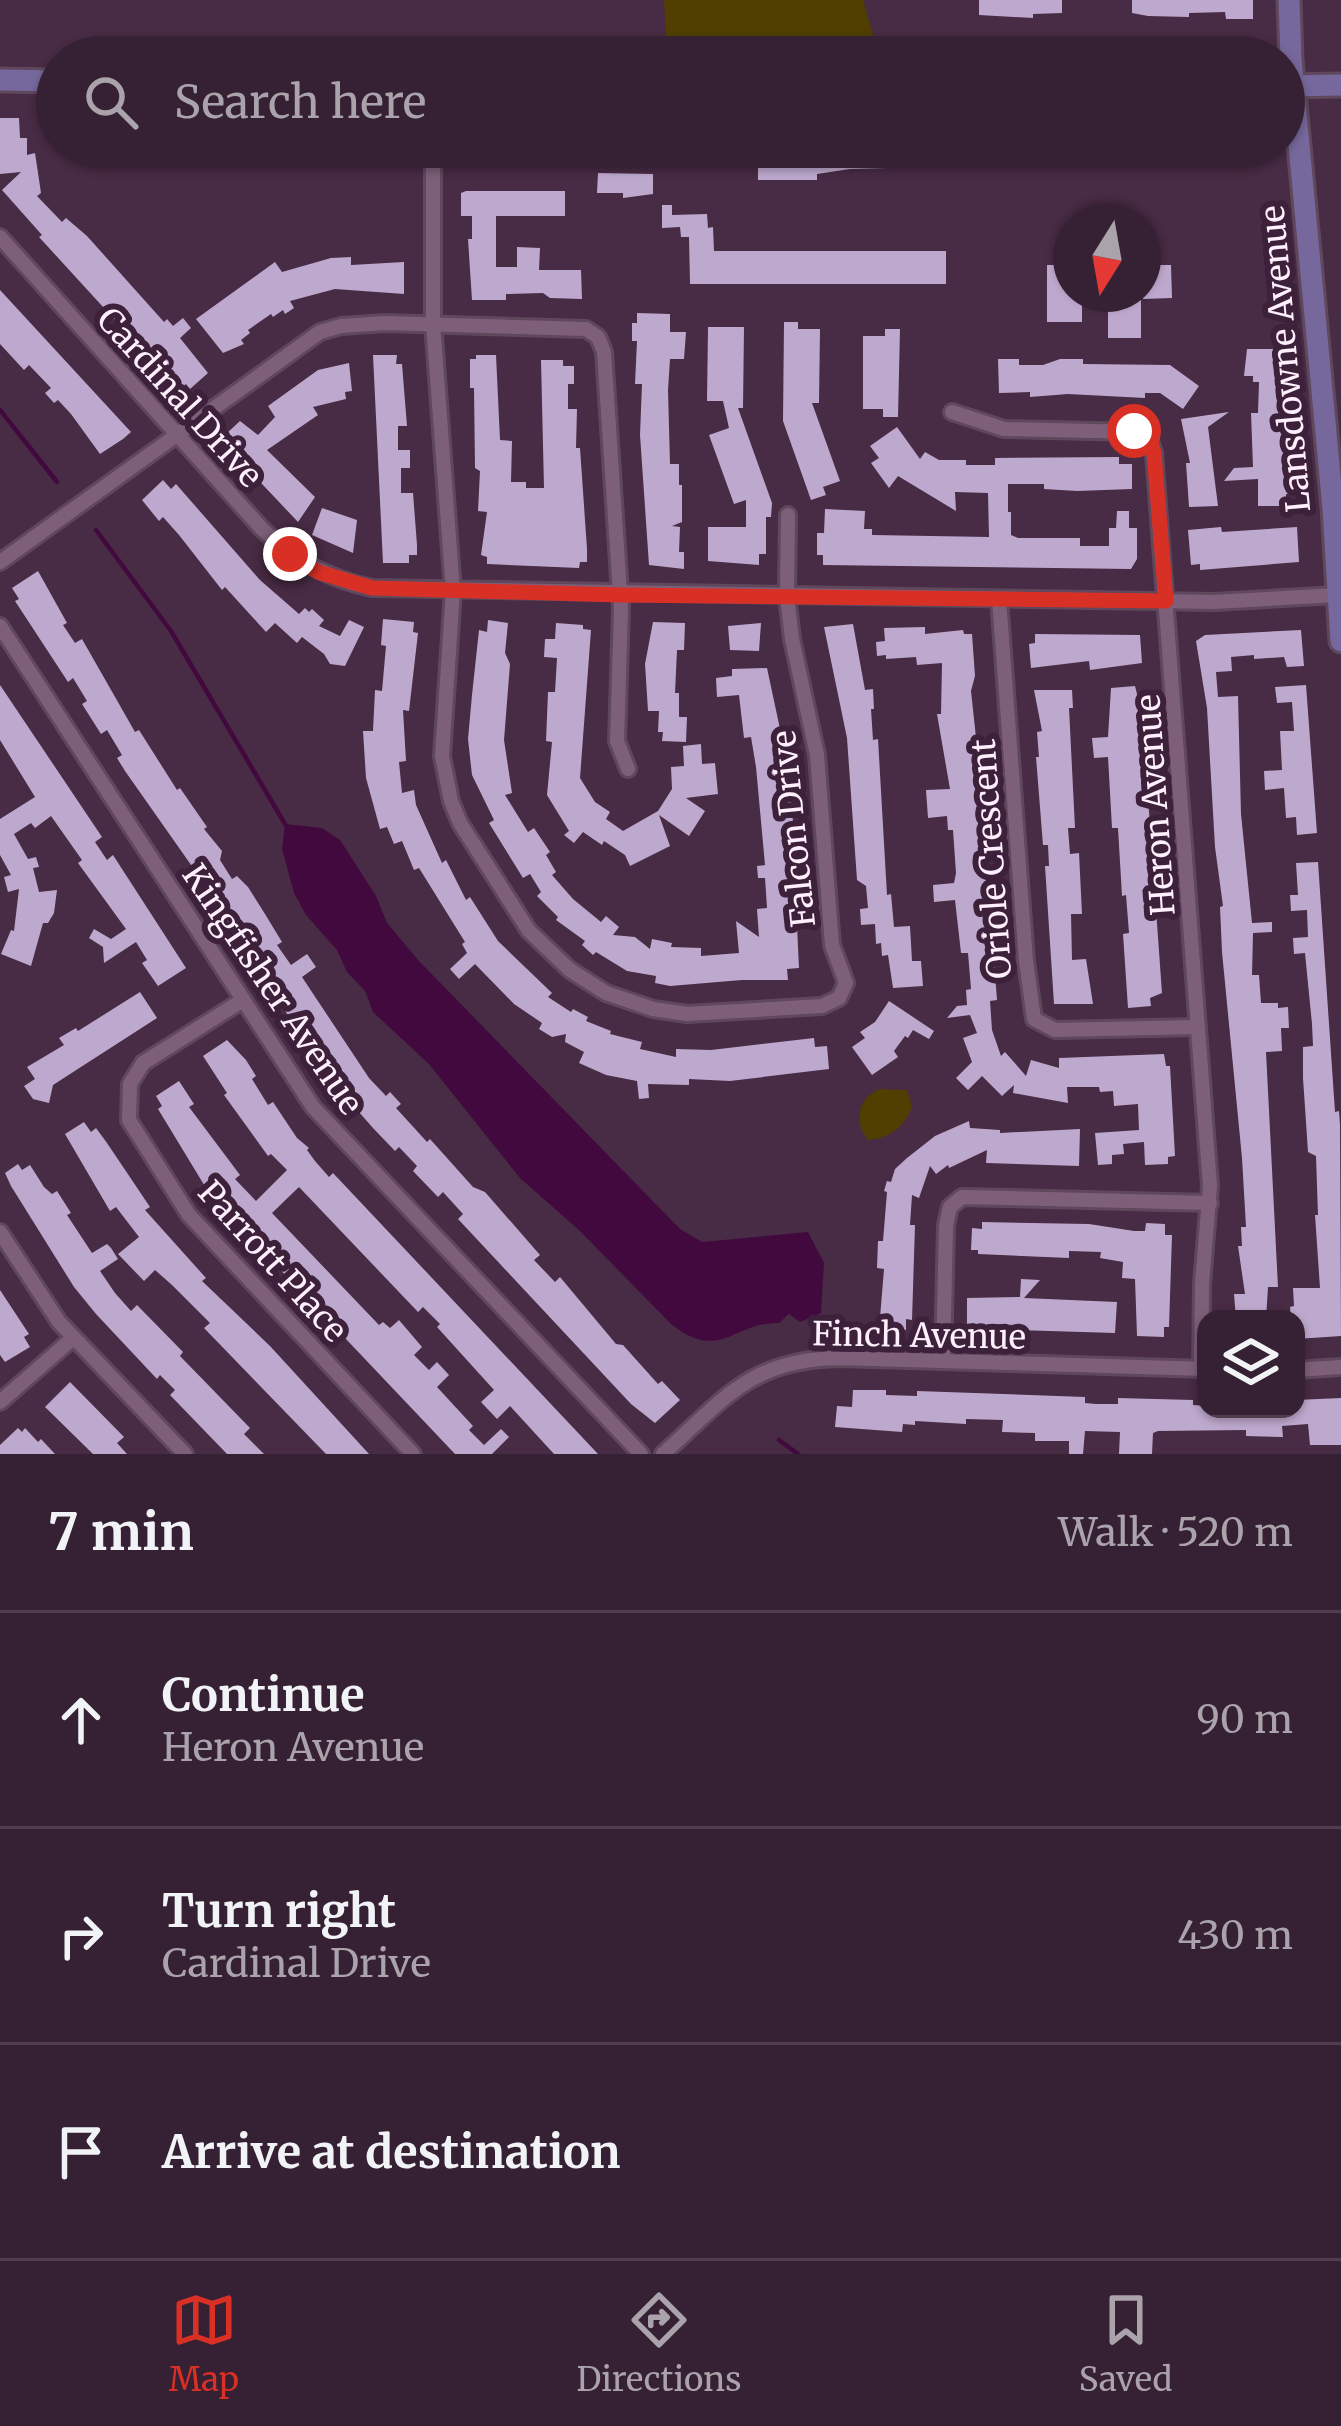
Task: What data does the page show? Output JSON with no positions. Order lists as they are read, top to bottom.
{
  "streets": {
    "main road": ["Lansdowne Avenue"],
    "street": [
      "Cardinal Drive",
      "Heron Avenue",
      "Falcon Drive",
      "Oriole Crescent",
      "Kingfisher Avenue",
      "Parrott Place",
      "Finch Avenue"
    ]
  },
  "crossings": [
    ["Lansdowne Avenue", "Cardinal Drive"],
    ["Cardinal Drive", "Heron Avenue"],
    ["Cardinal Drive", "Falcon Drive"],
    ["Cardinal Drive", "Oriole Crescent"],
    ["Heron Avenue", "Oriole Crescent"],
    ["Kingfisher Avenue", "Parrott Place"]
  ],
  "north": "bottom",
  "page": {
    "search": "Search here",
    "heading": ["7 min", "Walk · 520 m"],
    "list": [
      ["Continue", "Heron Avenue", "90 m"],
      ["Turn right", "Cardinal Drive", "430 m"],
      "Arrive at destination"
    ],
    "nav": ["Map", "Directions", "Saved"]
  }
}
